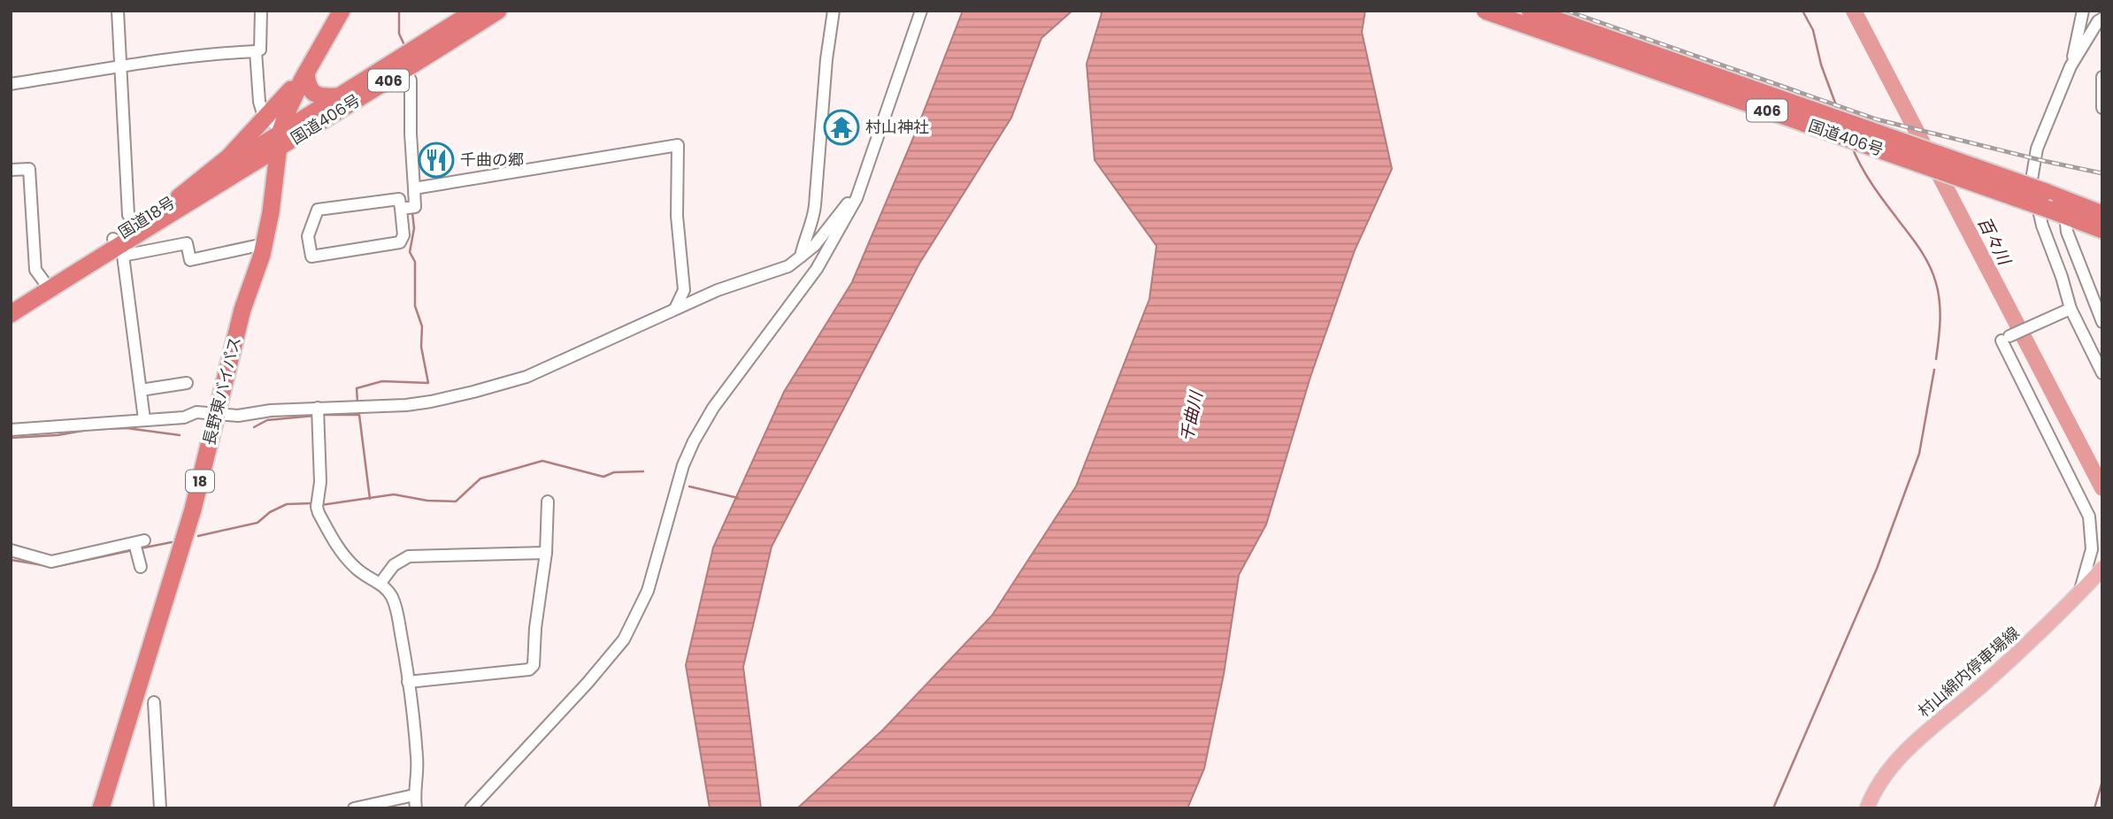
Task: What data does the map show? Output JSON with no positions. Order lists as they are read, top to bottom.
{
  "streets": {
    "highway": [
      "406",
      "国道406号",
      "国道18号",
      "長野東バイパス",
      "18"
    ],
    "main road": ["村山綿内停車場線"]
  },
  "crossings": [
    ["国道406号", "国道18号"],
    ["国道406号", "長野東バイパス"],
    ["国道406号", "18"],
    ["国道18号", "長野東バイパス"],
    ["国道18号", "18"],
    ["長野東バイパス", "18"]
  ],
  "water": ["百々川", "千曲川"],
  "places": {
    "temple": ["村山神社"],
    "restaurant": ["千曲の郷"]
  }
}
